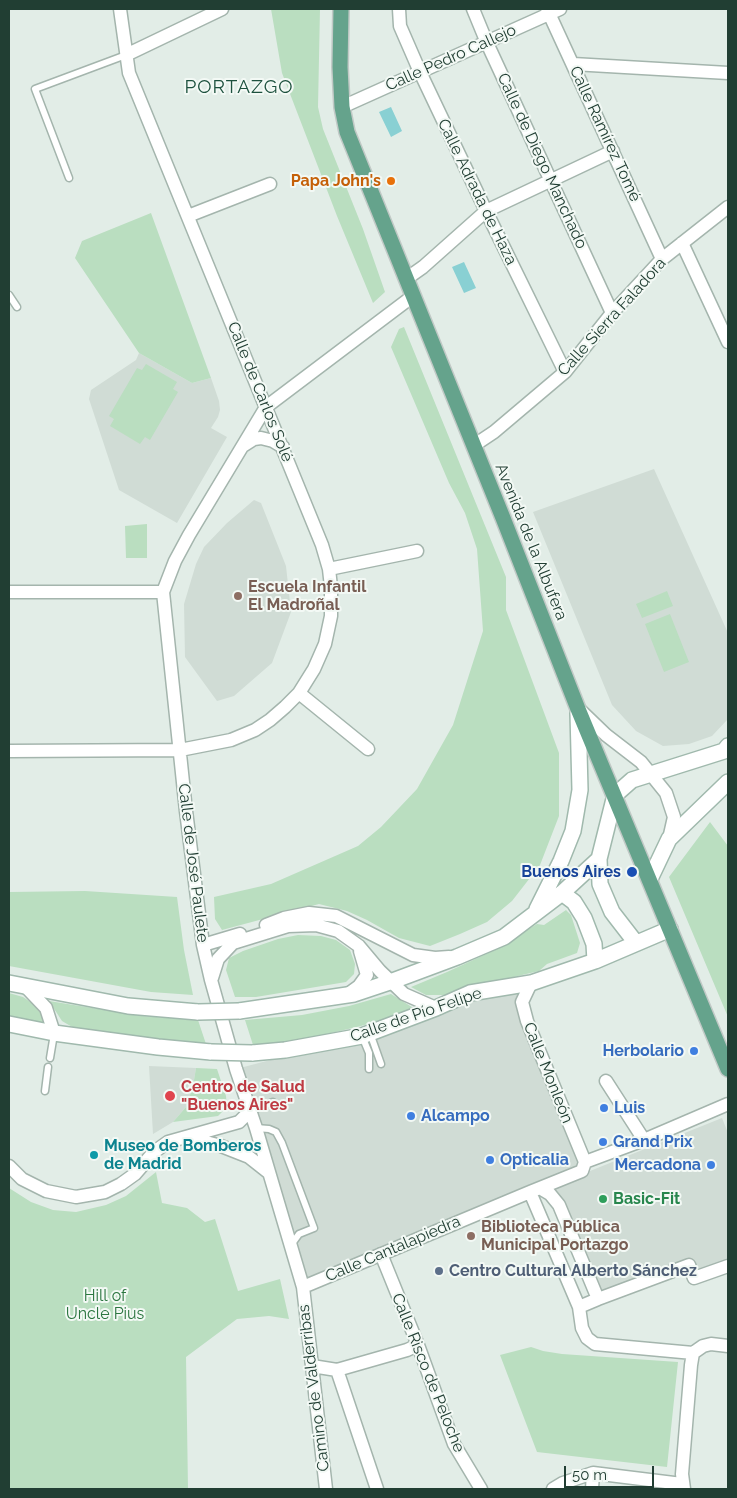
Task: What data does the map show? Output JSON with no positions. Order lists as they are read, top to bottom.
{
  "streets": {
    "main road": ["Avenida de la Albufera"],
    "street": [
      "Calle Pedro Callejo",
      "Calle Ramírez Tomé",
      "Calle de Diego Manchado",
      "Calle Adrada de Haza",
      "Calle Sierra Faladora",
      "Calle de Carlos Solé",
      "Calle de José Paulete",
      "Calle de Pío Felipe",
      "Calle Monleón",
      "Calle Cantalapiedra",
      "Calle Risco de Peloche",
      "Camino de Valderribas"
    ]
  },
  "crossings": [
    ["Calle Pedro Callejo", "Calle Ramírez Tomé"],
    ["Calle Pedro Callejo", "Calle de Diego Manchado"],
    ["Calle Pedro Callejo", "Calle Adrada de Haza"],
    ["Calle Pedro Callejo", "Avenida de la Albufera"],
    ["Calle Ramírez Tomé", "Calle Sierra Faladora"],
    ["Calle de Diego Manchado", "Calle Sierra Faladora"],
    ["Calle Adrada de Haza", "Calle Sierra Faladora"],
    ["Calle Sierra Faladora", "Avenida de la Albufera"],
    ["Calle de Carlos Solé", "Calle de José Paulete"],
    ["Avenida de la Albufera", "Calle de José Paulete"],
    ["Avenida de la Albufera", "Calle de Pío Felipe"],
    ["Calle de José Paulete", "Calle Cantalapiedra"],
    ["Calle de José Paulete", "Camino de Valderribas"],
    ["Calle de Pío Felipe", "Calle Monleón"],
    ["Calle Monleón", "Calle Cantalapiedra"],
    ["Calle Cantalapiedra", "Calle Risco de Peloche"],
    ["Calle Cantalapiedra", "Camino de Valderribas"]
  ],
  "districts": ["PORTAZGO"],
  "parks": ["Hill of Uncle Pius"],
  "places": [
    "Papa John's",
    "Escuela Infantil El Madroñal",
    "Buenos Aires",
    "Herbolario",
    "Centro de Salud \"Buenos Aires\"",
    "Luis",
    "Alcampo",
    "Grand Prix",
    "Museo de Bomberos de Madrid",
    "Opticalia",
    "Mercadona",
    "Basic-Fit",
    "Biblioteca Pública Municipal Portazgo",
    "Centro Cultural Alberto Sánchez"
  ],
  "scale_bar": "50 m"
}
